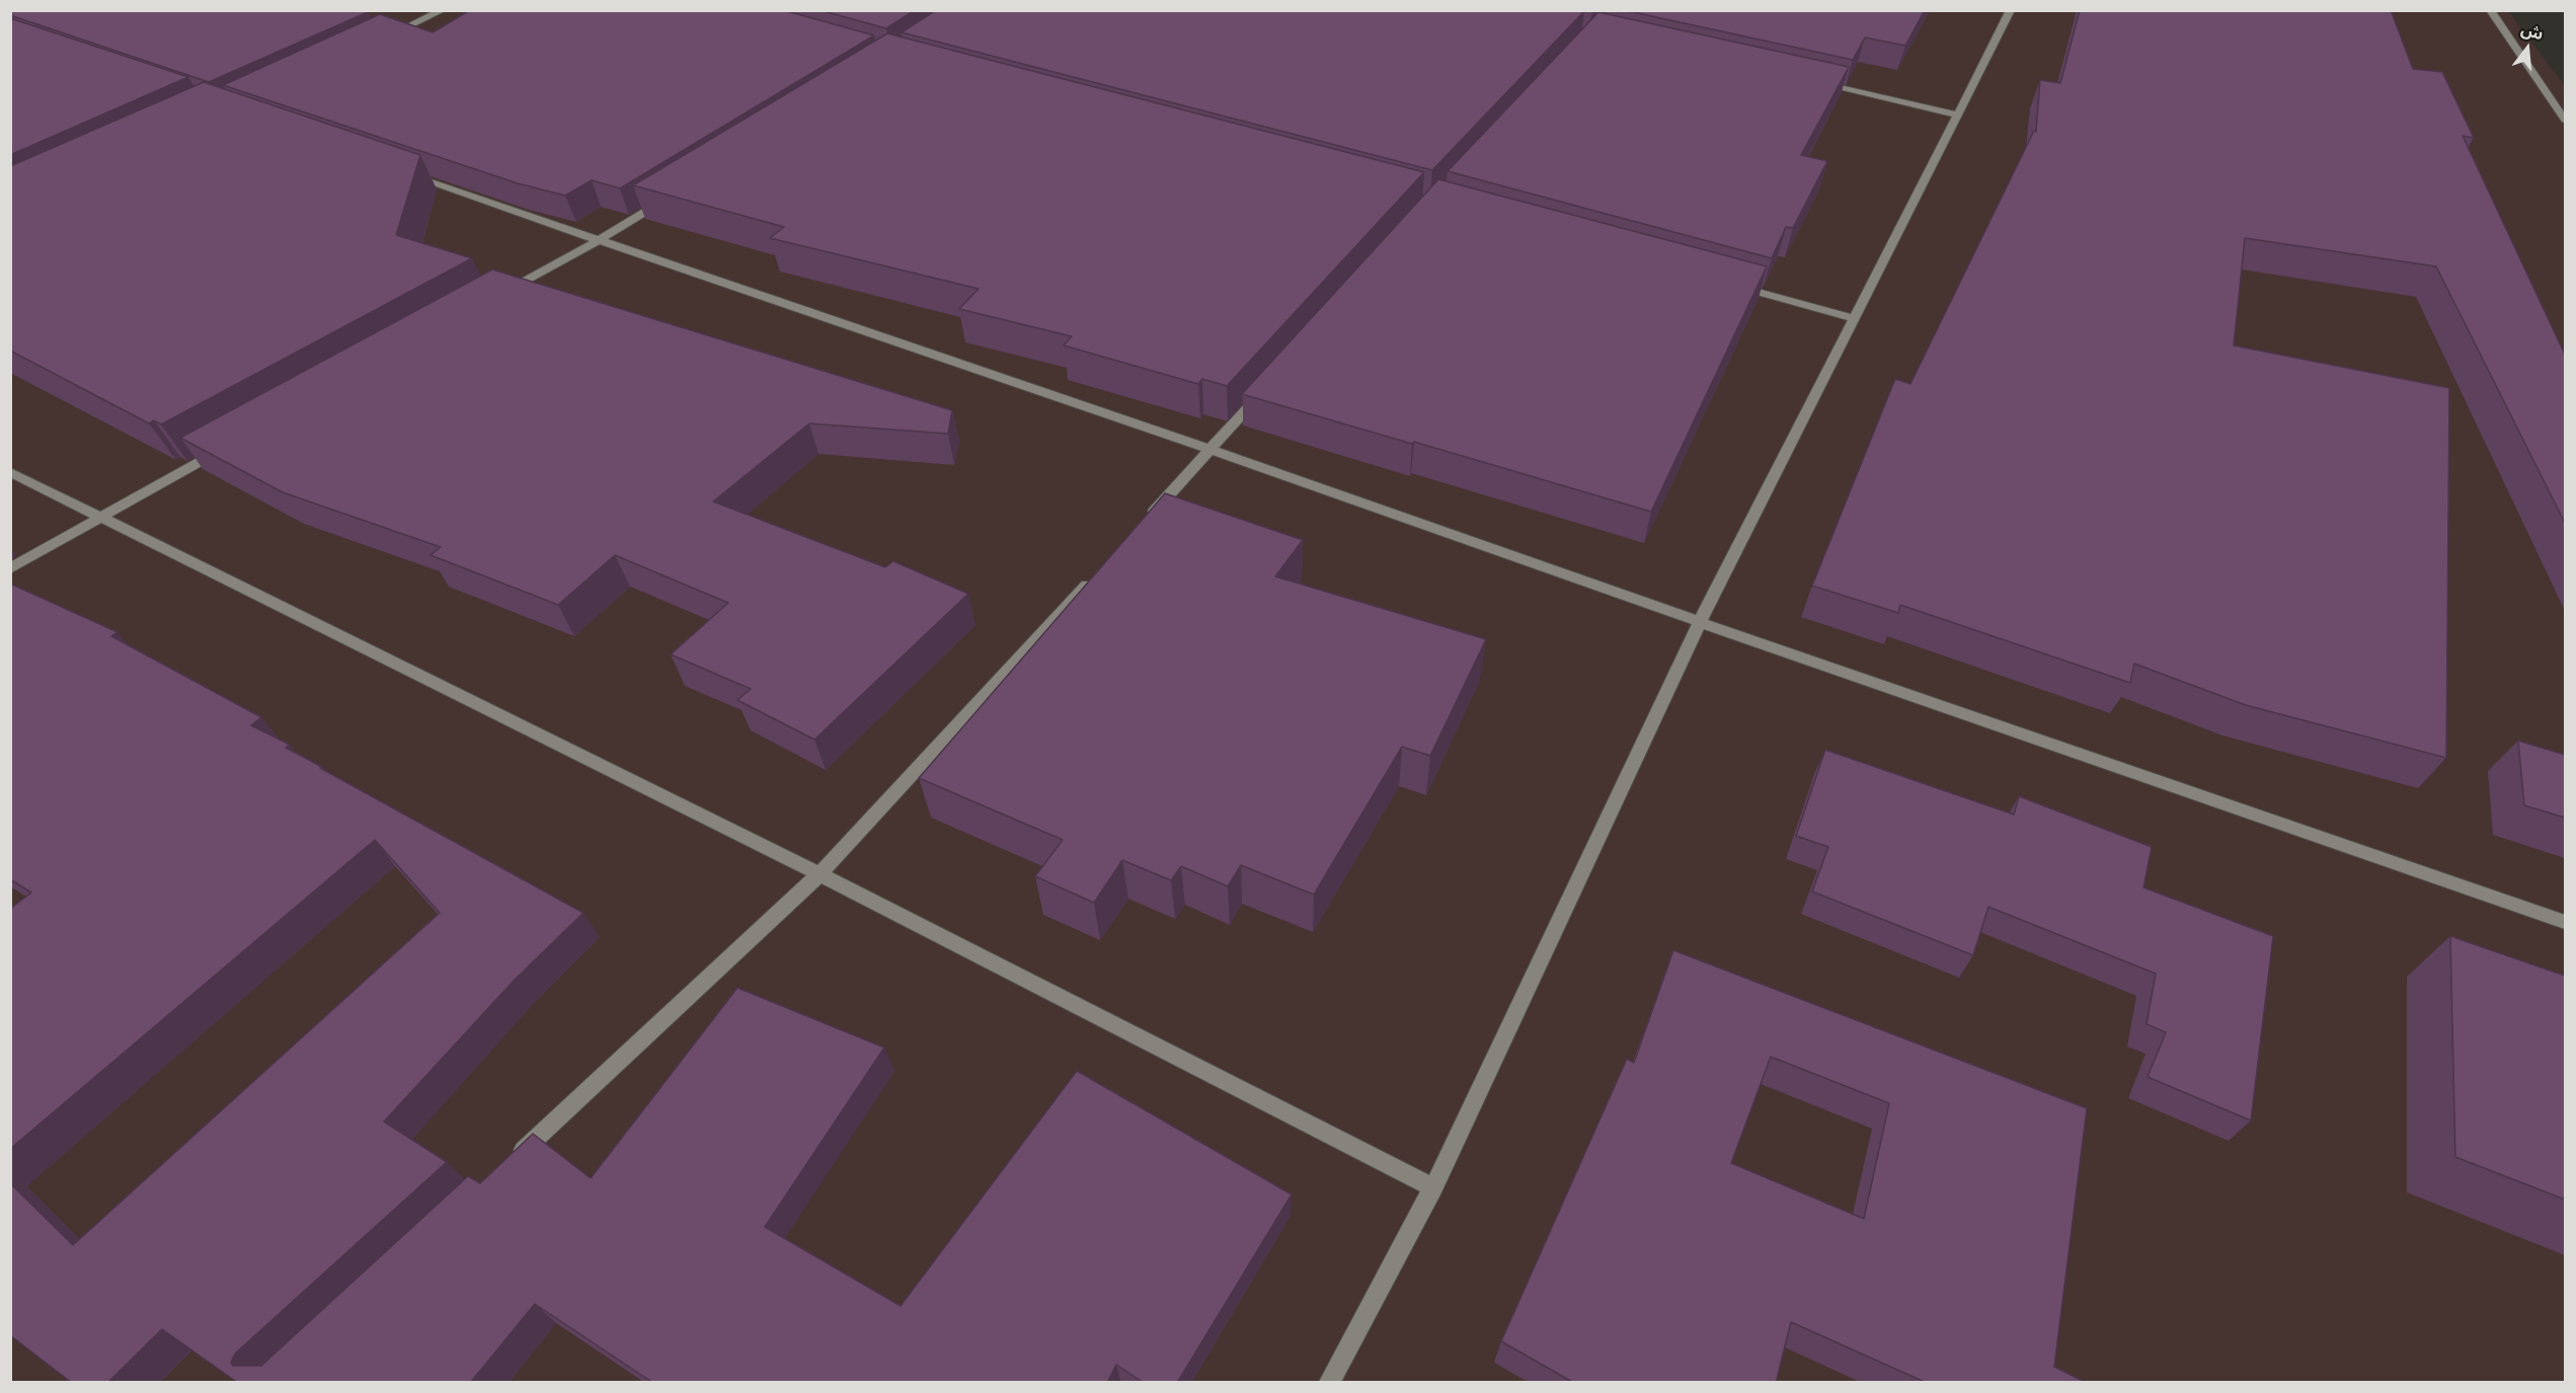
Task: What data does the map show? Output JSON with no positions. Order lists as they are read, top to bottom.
{
  "north": "top"
}
